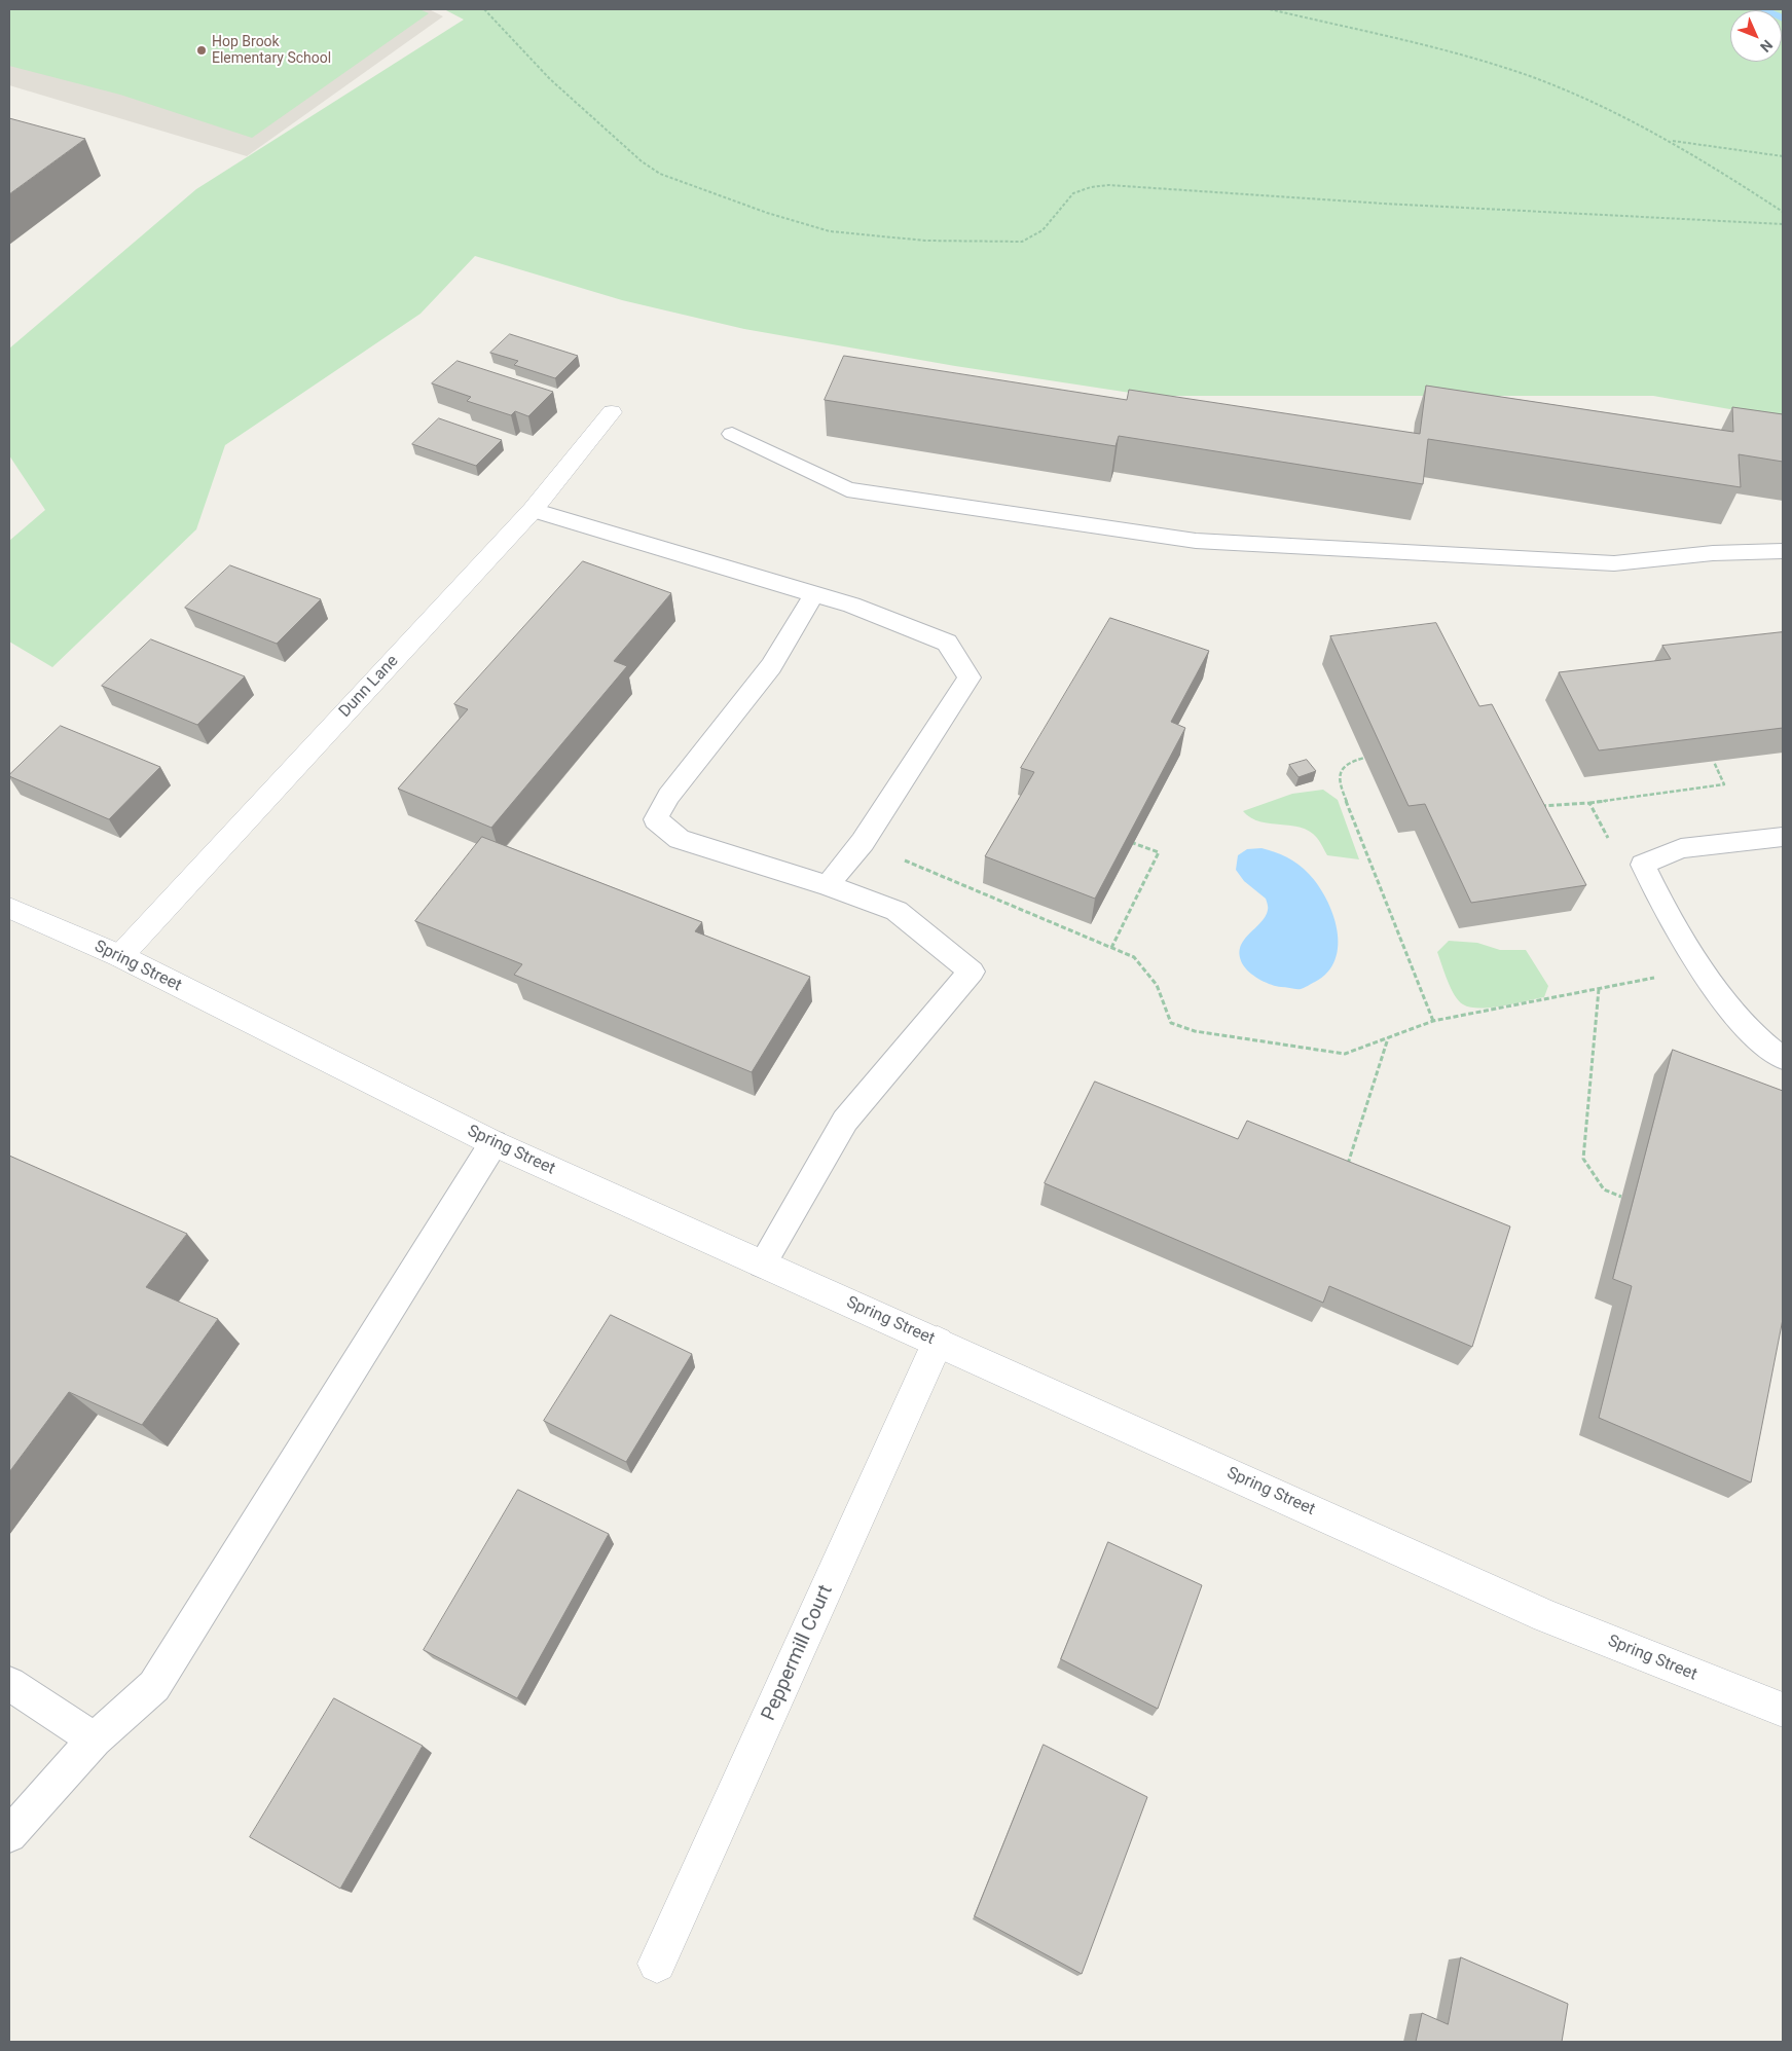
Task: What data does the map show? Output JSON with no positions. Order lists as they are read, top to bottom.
{
  "streets": {
    "main road": ["Dunn Lane", "Spring Street", "Peppermill Court"]
  },
  "crossings": [
    ["Dunn Lane", "Spring Street"],
    ["Spring Street", "Peppermill Court"]
  ],
  "places": ["Hop Brook Elementary School"],
  "north": "bottom right"
}
